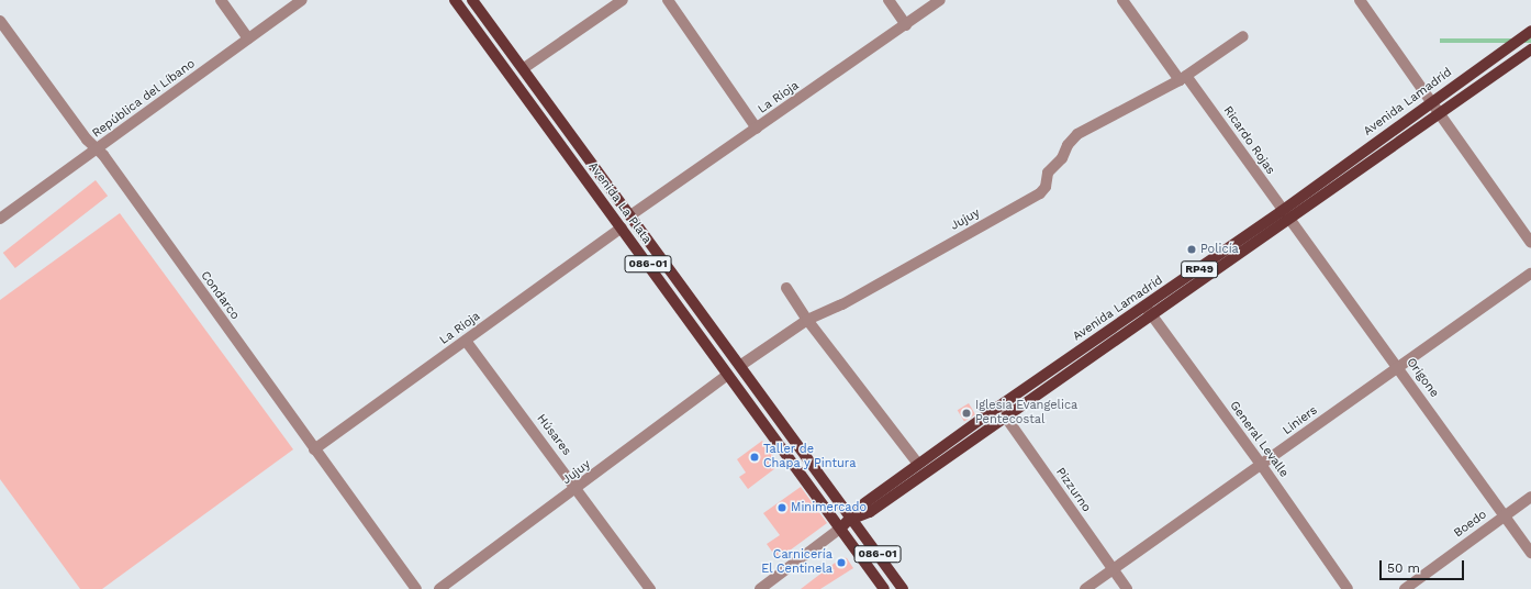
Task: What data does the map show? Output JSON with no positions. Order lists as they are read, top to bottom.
{
  "streets": {
    "main road": [
      "Avenida Lamadrid",
      "Avenida La Plata",
      "086-01",
      "RP49"
    ],
    "street": [
      "La Rioja",
      "República del Líbano",
      "Ricardo Rojas",
      "Jujuy",
      "Condarco",
      "Origone",
      "Liniers",
      "Húsares",
      "General Levalle",
      "Pizzurno",
      "Boedo"
    ]
  },
  "crossings": [
    ["La Rioja", "Avenida La Plata"],
    ["La Rioja", "Condarco"],
    ["La Rioja", "Húsares"],
    ["República del Líbano", "Condarco"],
    ["Avenida Lamadrid", "Ricardo Rojas"],
    ["Avenida Lamadrid", "Avenida La Plata"],
    ["Avenida Lamadrid", "086-01"],
    ["Avenida Lamadrid", "Origone"],
    ["Avenida Lamadrid", "General Levalle"],
    ["Avenida Lamadrid", "Pizzurno"],
    ["Ricardo Rojas", "Jujuy"],
    ["Ricardo Rojas", "Origone"],
    ["Avenida La Plata", "Jujuy"],
    ["Avenida La Plata", "086-01"],
    ["Jujuy", "Húsares"],
    ["Origone", "Liniers"],
    ["Origone", "Boedo"],
    ["Liniers", "General Levalle"],
    ["Liniers", "Pizzurno"]
  ],
  "places": [
    "Policía",
    "Iglesia Evangelica Pentecostal",
    "Taller de Chapa y Pintura",
    "Minimercado",
    "Carnicería El Centinela"
  ],
  "scale_bar": "50 m"
}
